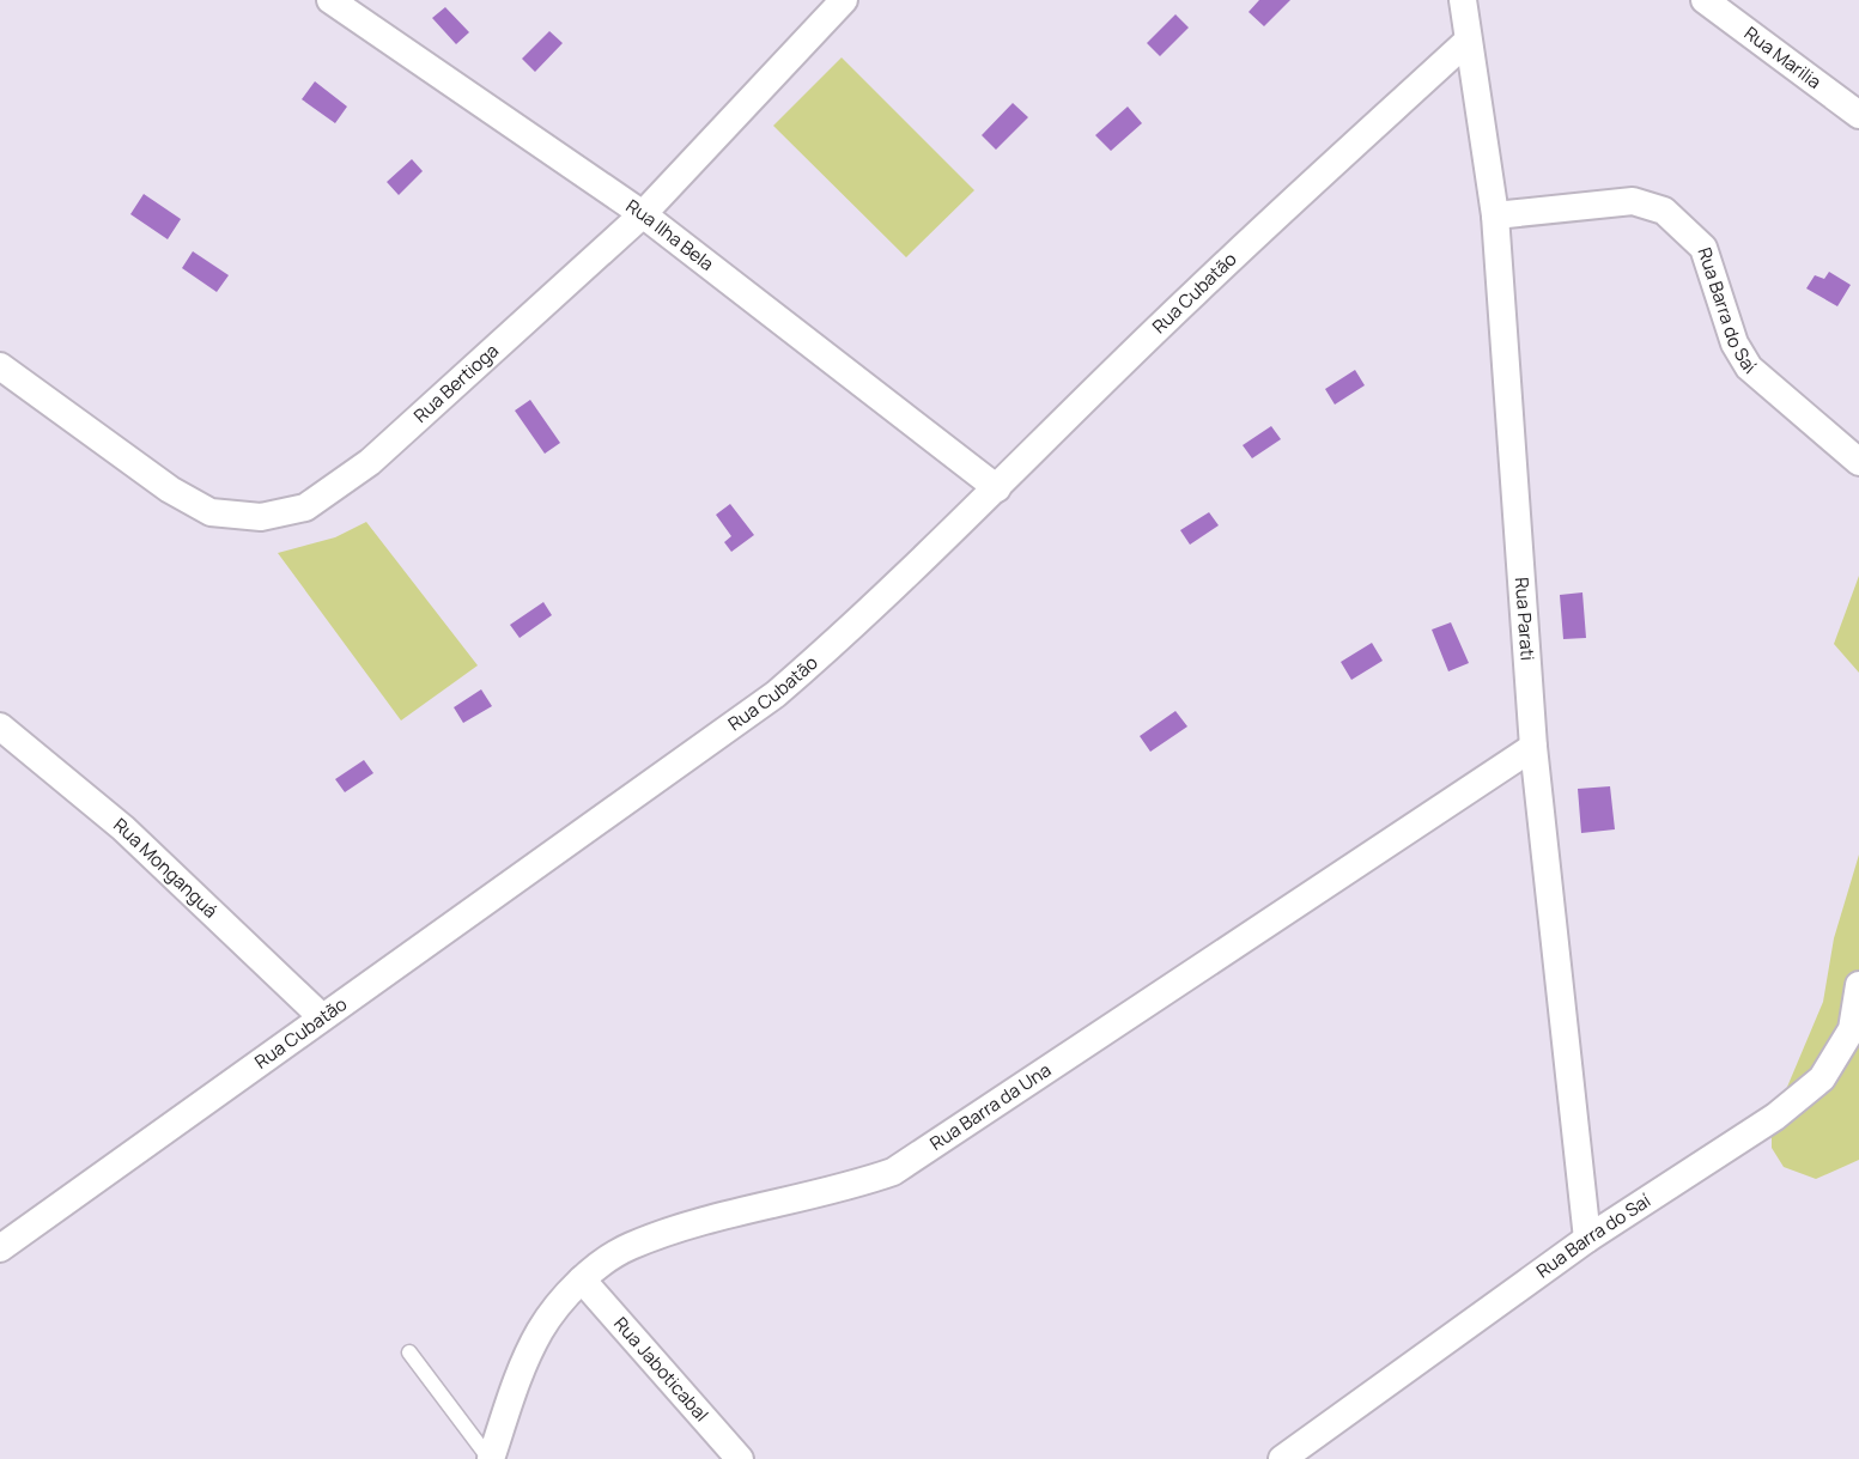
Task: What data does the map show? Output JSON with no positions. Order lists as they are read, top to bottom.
{
  "streets": {
    "street": [
      "Rua Marilia",
      "Rua Ilha Bela",
      "Rua Cubatão",
      "Rua Barra do Saí",
      "Rua Bertioga",
      "Rua Parati",
      "Rua Monganguá",
      "Rua Barra da Una",
      "Rua Jaboticabal"
    ]
  },
  "crossings": [
    ["Rua Ilha Bela", "Rua Cubatão"],
    ["Rua Ilha Bela", "Rua Bertioga"],
    ["Rua Cubatão", "Rua Parati"],
    ["Rua Cubatão", "Rua Monganguá"],
    ["Rua Barra do Saí", "Rua Parati"],
    ["Rua Parati", "Rua Barra da Una"],
    ["Rua Barra da Una", "Rua Jaboticabal"]
  ]
}
